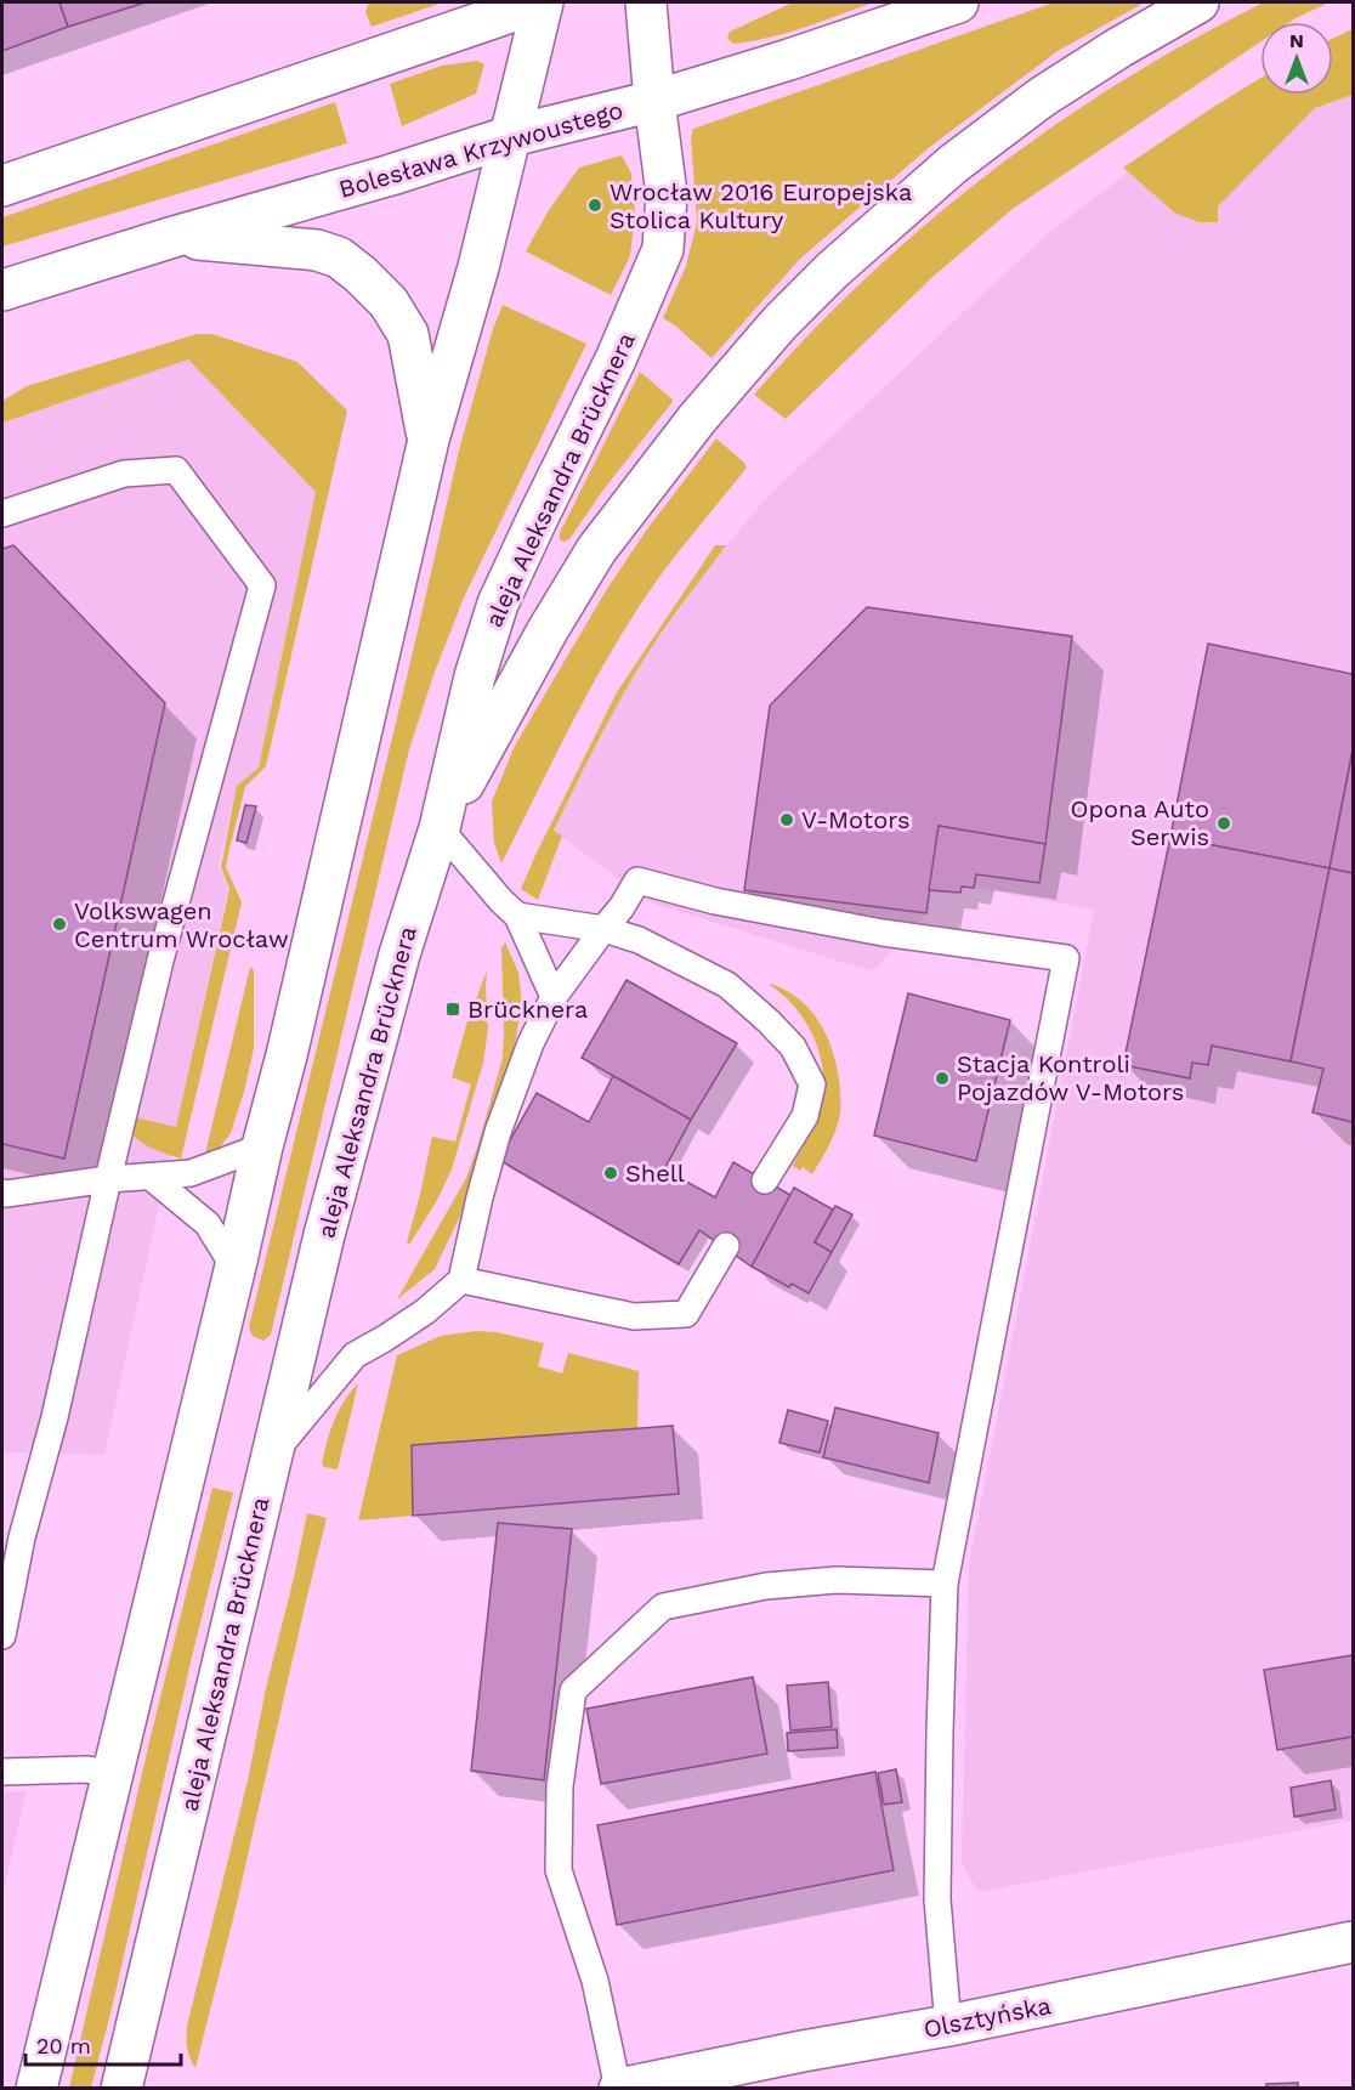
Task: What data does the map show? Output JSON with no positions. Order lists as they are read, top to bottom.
{
  "streets": {
    "main road": ["Bolesława Krzywoustego", "aleja Aleksandra Brücknera", "Olsztyńska"]
  },
  "crossings": [
    ["Bolesława Krzywoustego", "aleja Aleksandra Brücknera"]
  ],
  "places": {
    "other": [
      "Wrocław 2016 Europejska Stolica Kultury",
      "V-Motors",
      "Opona Auto Serwis",
      "Volkswagen Centrum Wrocław",
      "Stacja Kontroli Pojazdów V-Motors",
      "Shell"
    ],
    "transit": ["Brücknera"]
  },
  "scale_bar": "20 m",
  "north": "top"
}
